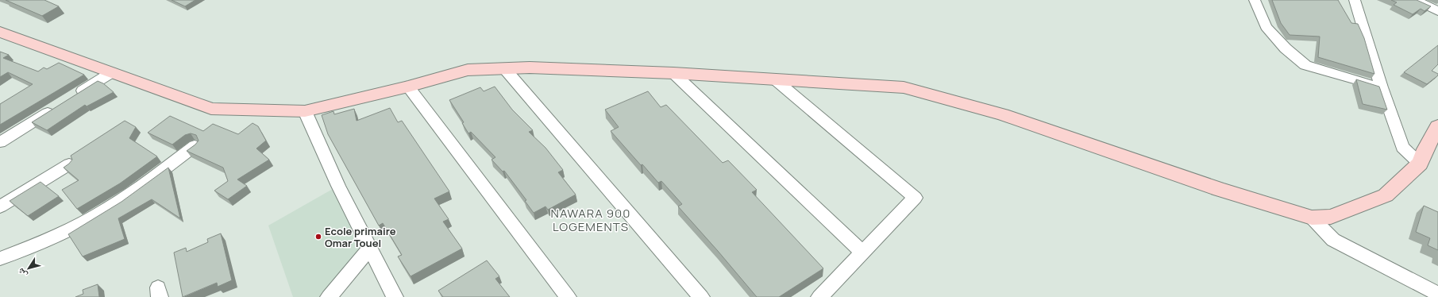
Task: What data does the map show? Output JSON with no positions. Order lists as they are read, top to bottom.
{
  "districts": ["NAWARA 900 LOGEMENTS"],
  "places": ["Ecole primaire Omar Touel"],
  "north": "bottom left"
}
